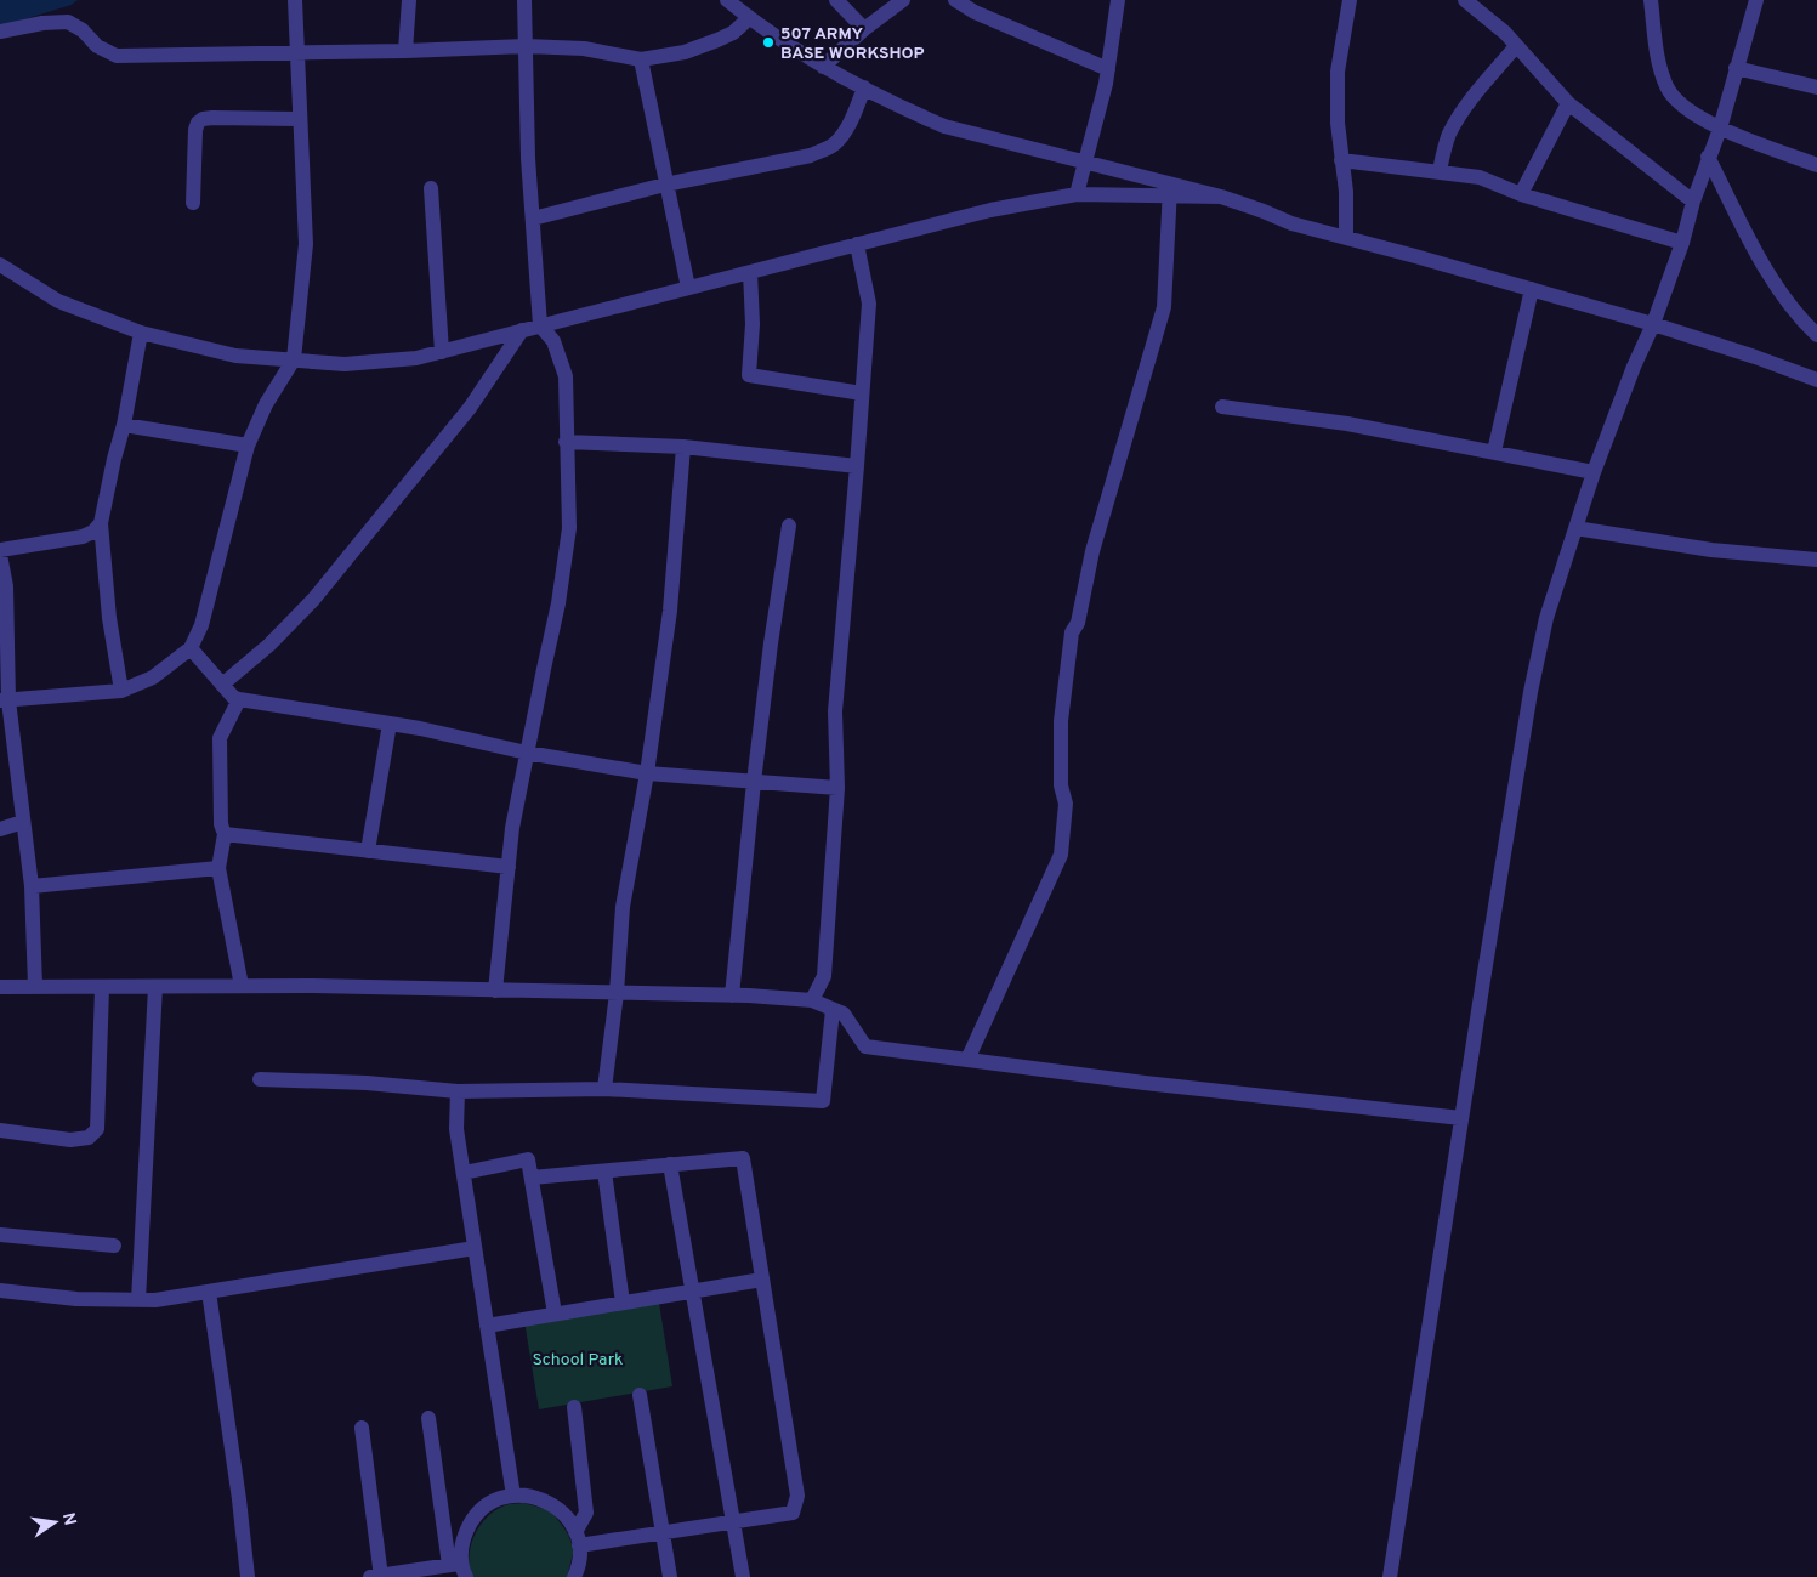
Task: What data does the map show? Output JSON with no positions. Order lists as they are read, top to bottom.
{
  "parks": ["School Park"],
  "places": ["507 ARMY BASE WORKSHOP"],
  "north": "right"
}
